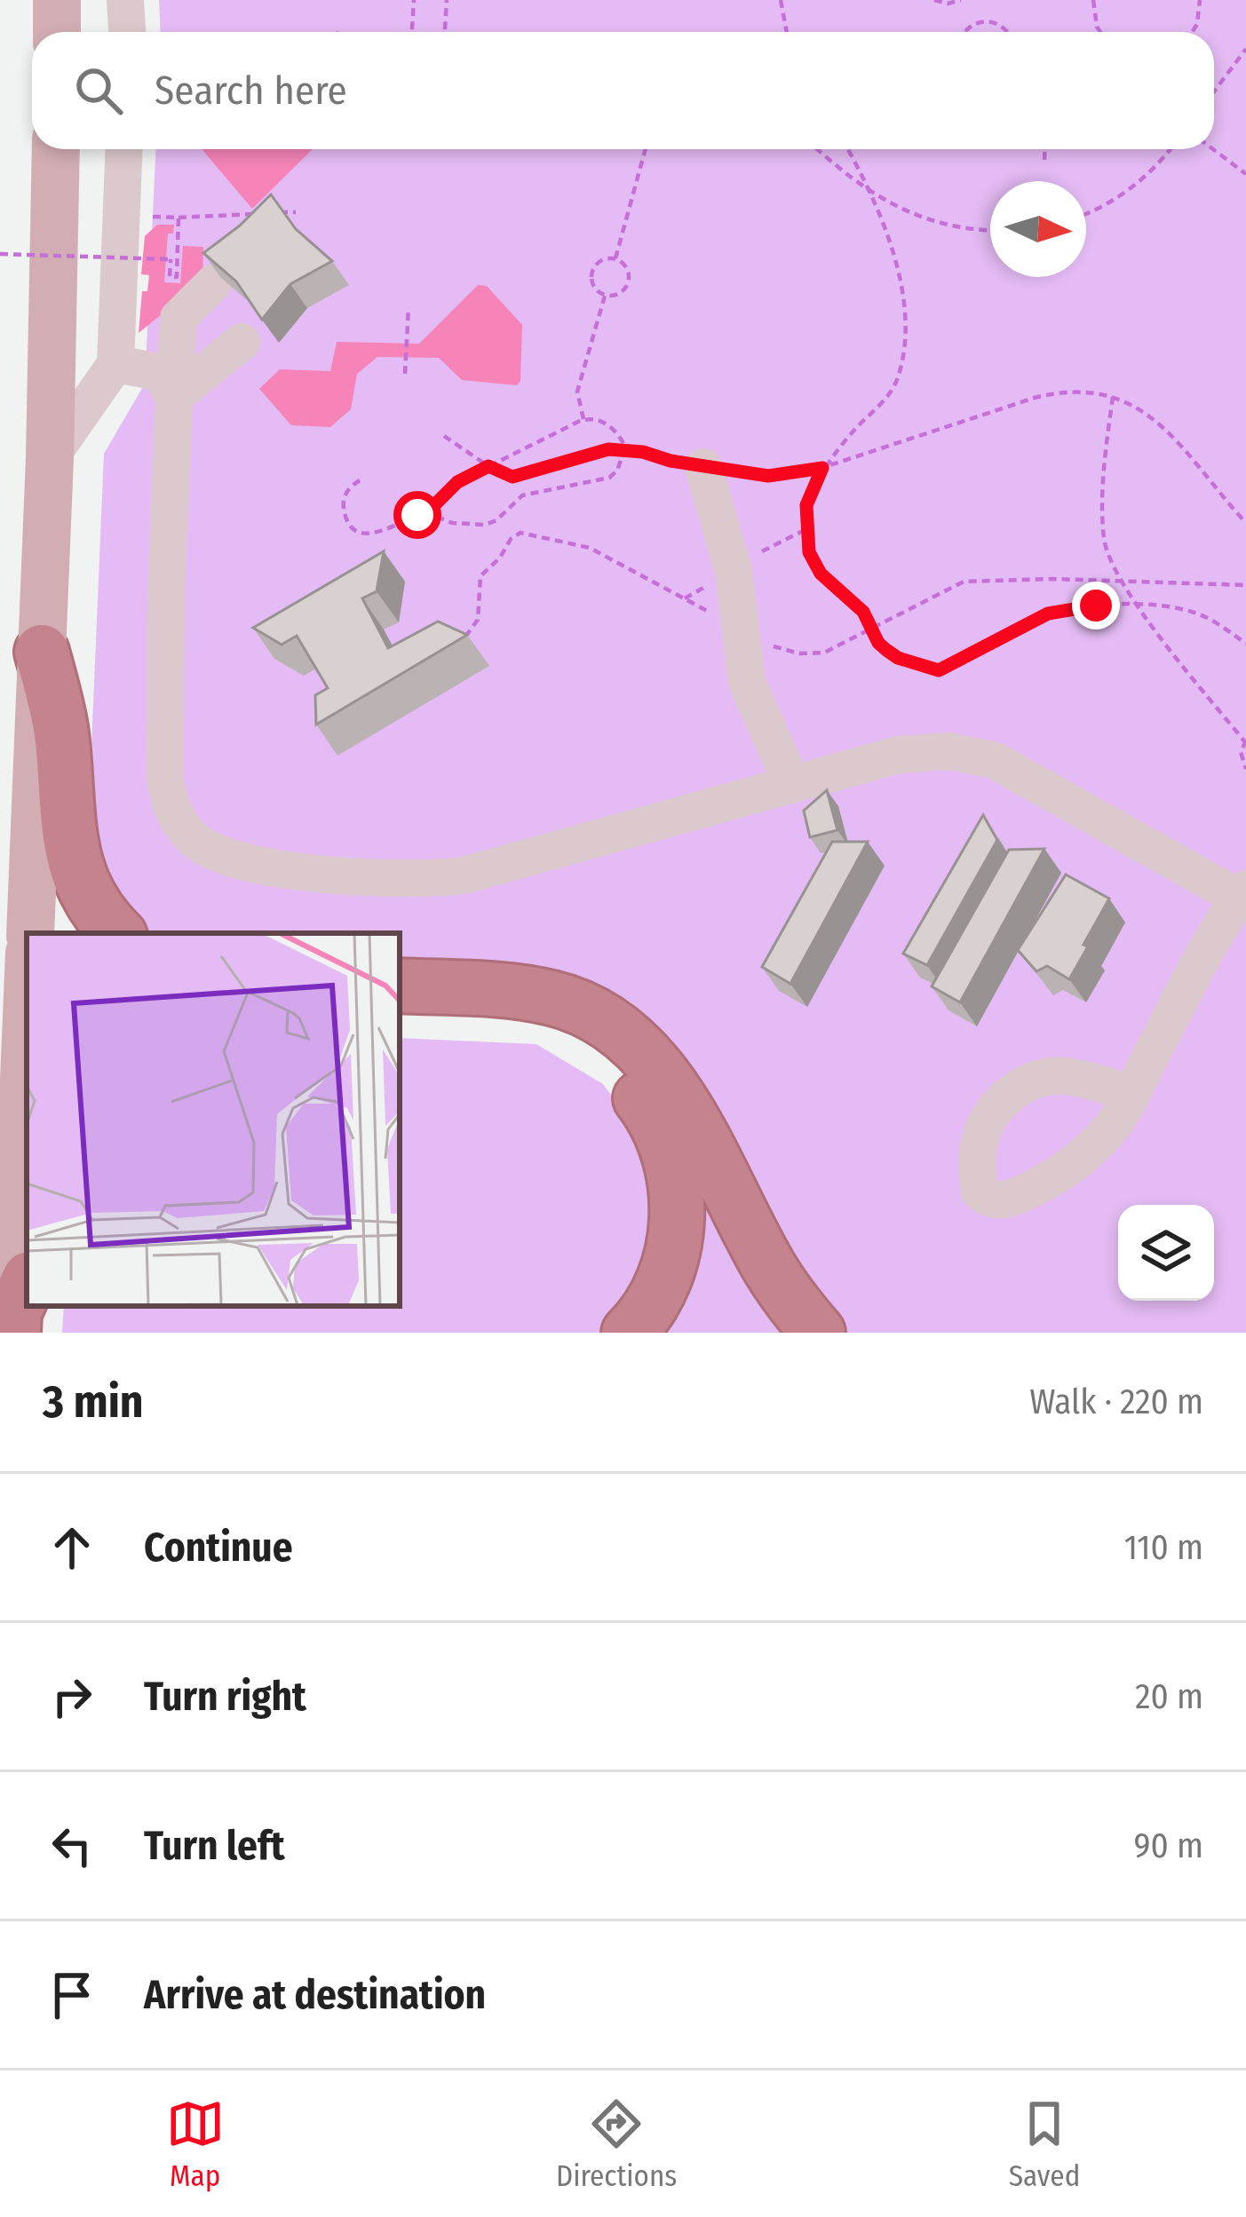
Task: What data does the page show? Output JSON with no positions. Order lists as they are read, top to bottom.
{
  "north": "right",
  "page": {
    "search": "Search here",
    "heading": ["3 min", "Walk · 220 m"],
    "list": [
      ["Continue", "110 m"],
      ["Turn right", "20 m"],
      ["Turn left", "90 m"],
      "Arrive at destination"
    ],
    "nav": ["Map", "Directions", "Saved"]
  }
}
